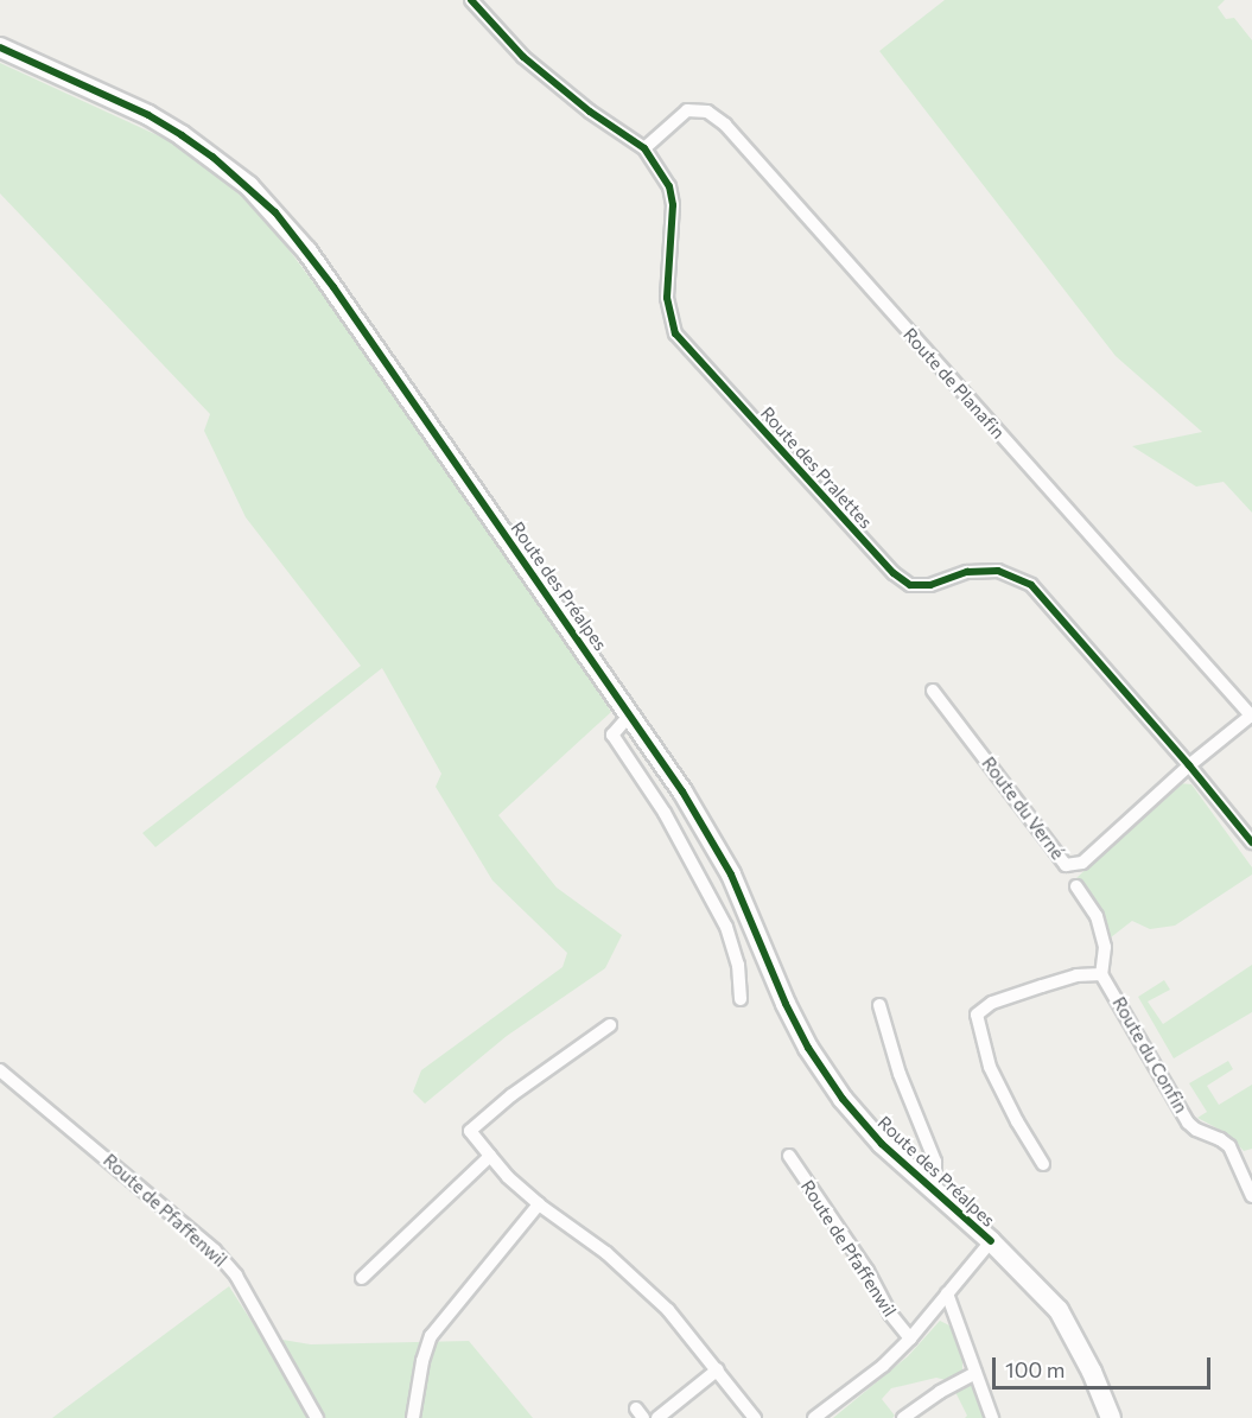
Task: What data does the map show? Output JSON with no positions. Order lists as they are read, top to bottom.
{
  "streets": {
    "main road": ["Route des Préalpes"],
    "street": [
      "Route de Planafin",
      "Route des Pralettes",
      "Route du Verné",
      "Route du Confin",
      "Route de Pfaffenwil"
    ]
  },
  "crossings": [
    ["Route de Planafin", "Route des Pralettes"],
    ["Route de Planafin", "Route du Verné"],
    ["Route des Pralettes", "Route du Verné"],
    ["Route des Préalpes", "Route de Pfaffenwil"]
  ],
  "scale_bar": "100 m"
}
